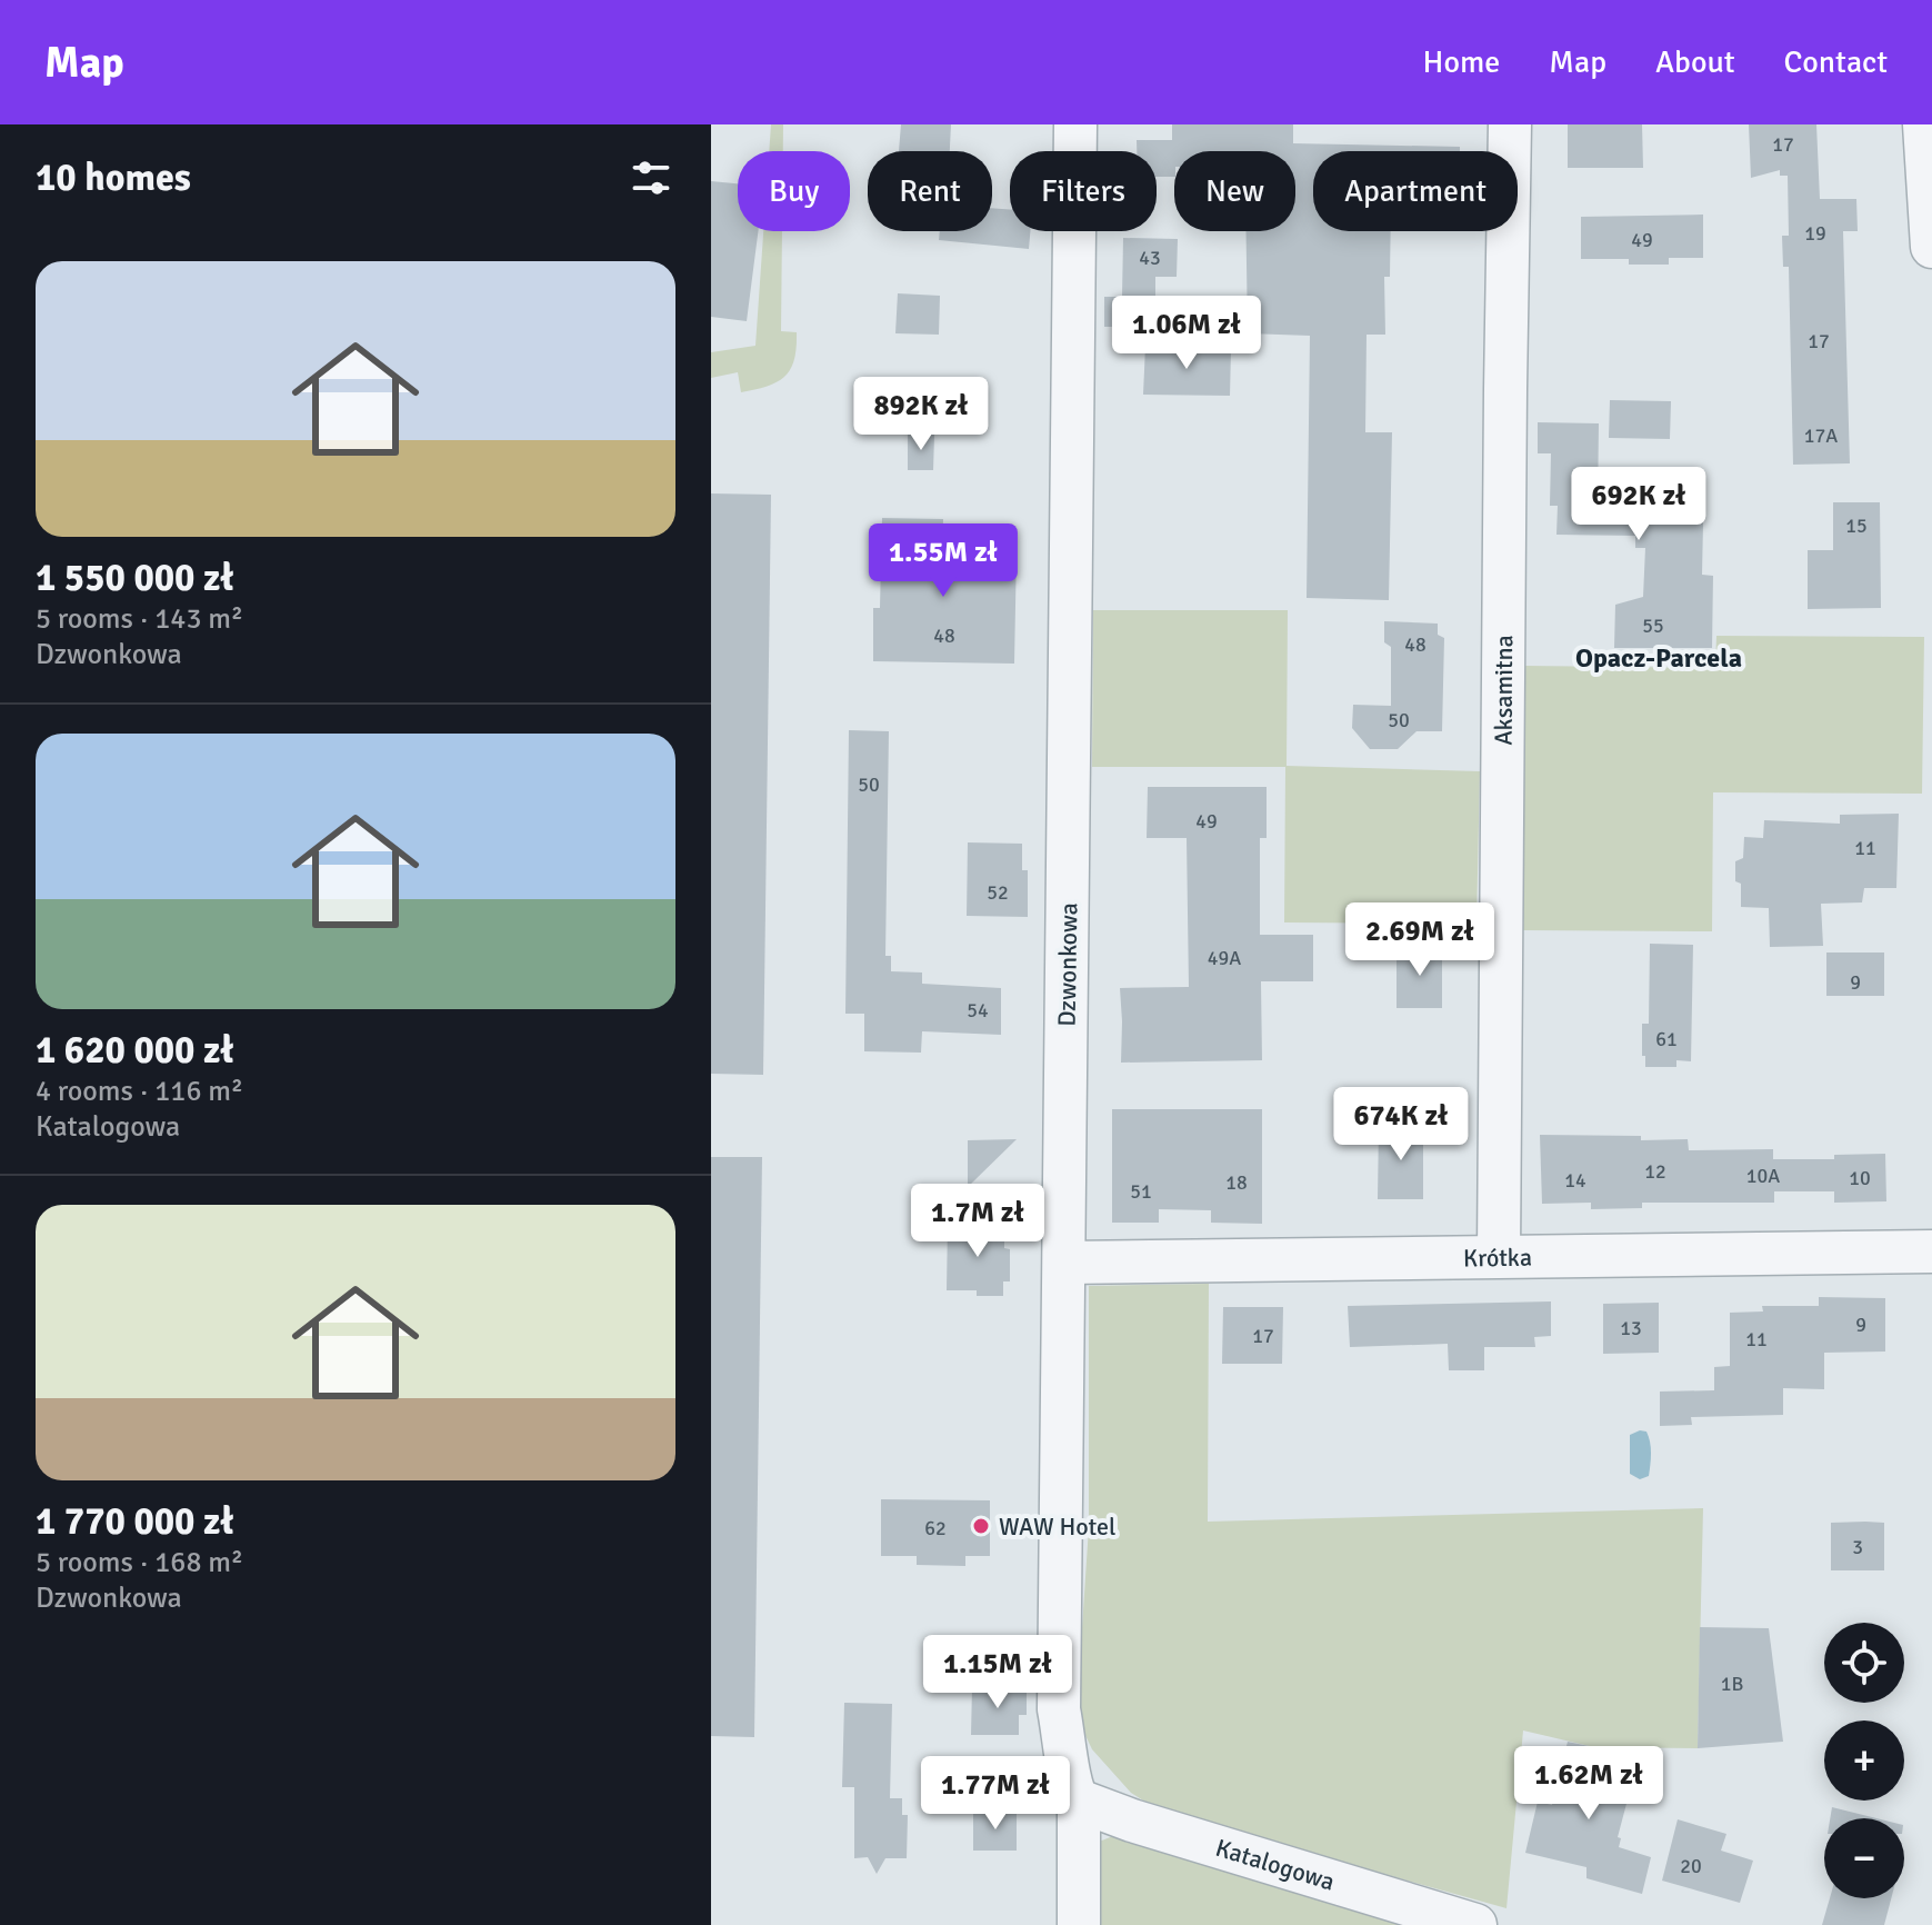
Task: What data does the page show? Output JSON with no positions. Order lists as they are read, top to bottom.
{
  "streets": {
    "street": [
      "Aksamitna",
      "Dzwonkowa",
      "Krótka",
      "Katalogowa"
    ]
  },
  "crossings": [
    ["Aksamitna", "Krótka"],
    ["Dzwonkowa", "Krótka"],
    ["Dzwonkowa", "Katalogowa"]
  ],
  "districts": ["Opacz-Parcela"],
  "places": ["WAW Hotel"],
  "house_numbers": [
    "17",
    "19",
    "49",
    "43",
    "17",
    "17A",
    "15",
    "55",
    "48",
    "48",
    "50",
    "50",
    "49",
    "11",
    "52",
    "49A",
    "9",
    "54",
    "61",
    "12",
    "10A",
    "10",
    "14",
    "18",
    "51",
    "9",
    "13",
    "17",
    "11",
    "62",
    "3",
    "1B",
    "20"
  ],
  "page": {
    "header": "Map",
    "nav": [
      "Home",
      "Map",
      "About",
      "Contact"
    ],
    "heading": "10 homes",
    "chip": [
      "Buy",
      "Rent",
      "Filters",
      "New",
      "Apartment"
    ],
    "list": [
      {
        "name": "1 550 000 zł",
        "note": "5 rooms · 143 m² · Dzwonkowa"
      },
      {
        "name": "1 620 000 zł",
        "note": "4 rooms · 116 m² · Katalogowa"
      },
      {
        "name": "1 770 000 zł",
        "note": "5 rooms · 168 m² · Dzwonkowa"
      }
    ],
    "price": [
      "1.06M zł",
      "892K zł",
      "692K zł",
      "1.55M zł",
      "2.69M zł",
      "674K zł",
      "1.7M zł",
      "1.15M zł",
      "1.62M zł",
      "1.77M zł"
    ],
    "map_buttons": ["+", "−"]
  }
}
